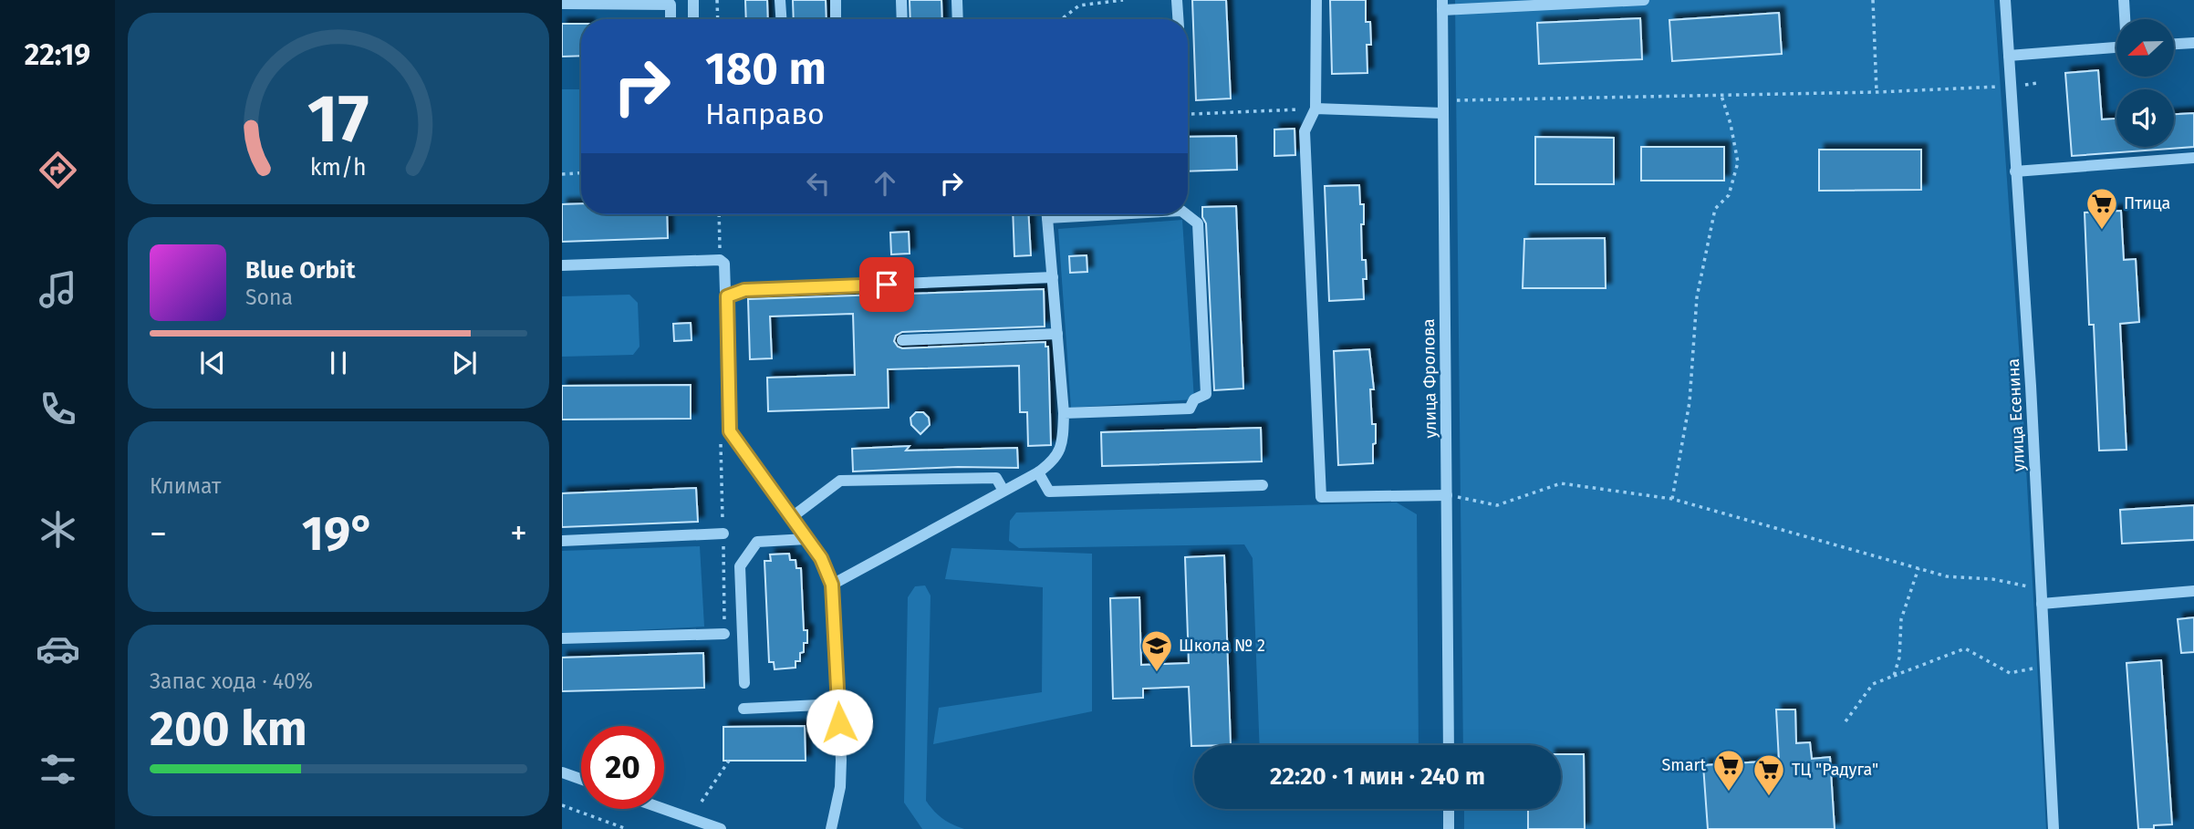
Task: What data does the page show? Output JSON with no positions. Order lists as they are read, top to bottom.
{
  "streets": {
    "street": ["улица Фролова", "улица Есенина"]
  },
  "places": {
    "supermarket": ["Птица", "Smart", "ТЦ \"Радуга\""],
    "school or university": ["Школа № 2"]
  },
  "north": "left",
  "page": {
    "tabs": "22:19",
    "turn": ["180 m", "Направо"],
    "song": ["Blue Orbit", "Sona"],
    "tile": [
      "Климат",
      ["Запас хода · 40%", "200 km"]
    ],
    "heat": ["−", "19°", "+"],
    "limit": "20",
    "trip": "22:20 · 1 мин · 240 m",
    "gauge": ["17", "km/h"]
  }
}
